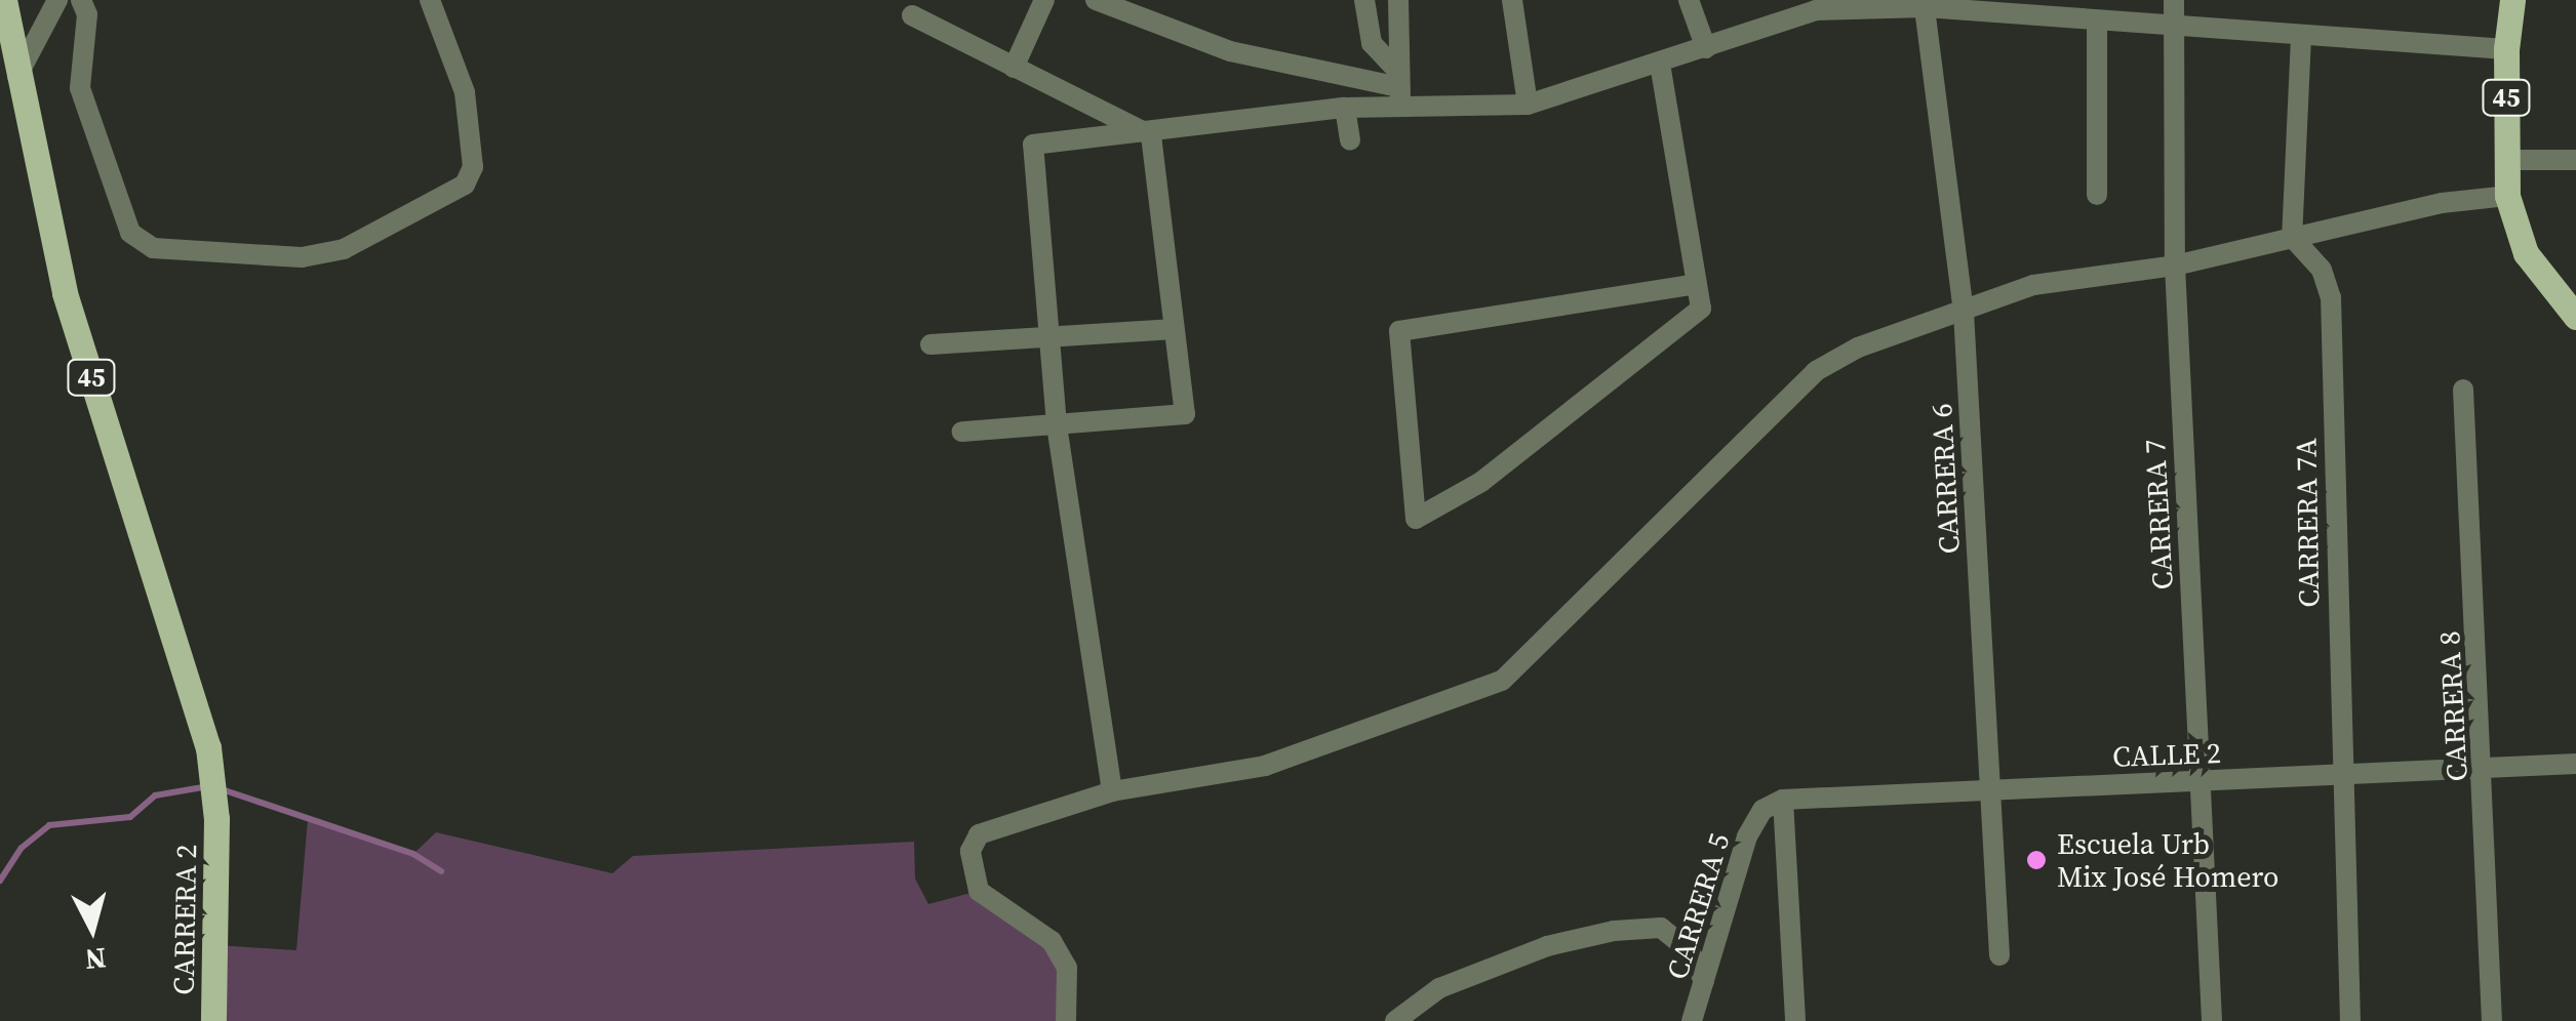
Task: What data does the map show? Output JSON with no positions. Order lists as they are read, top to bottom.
{
  "streets": {
    "main road": ["45", "CARRERA 2"],
    "street": [
      "CARRERA 6",
      "CARRERA 7",
      "CARRERA 7A",
      "CARRERA 8",
      "CALLE 2",
      "CARRERA 5"
    ]
  },
  "crossings": [
    ["45", "CARRERA 2"],
    ["CARRERA 6", "CALLE 2"],
    ["CARRERA 7", "CALLE 2"],
    ["CARRERA 7A", "CALLE 2"],
    ["CARRERA 8", "CALLE 2"],
    ["CALLE 2", "CARRERA 5"]
  ],
  "places": ["Escuela Urb Mix José Homero"],
  "north": "bottom"
}
